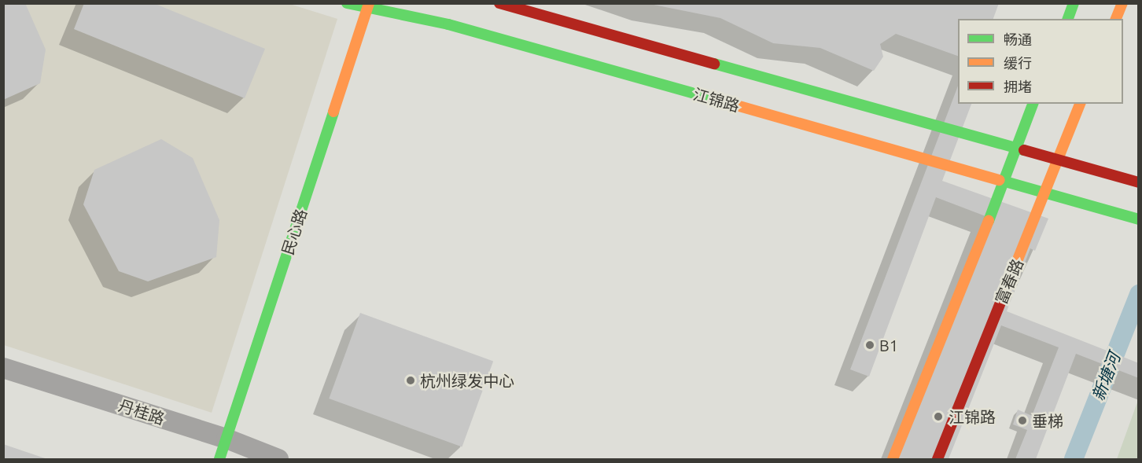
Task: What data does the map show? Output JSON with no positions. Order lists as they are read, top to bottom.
{
  "streets": {
    "street": [
      "江锦路",
      "民心路",
      "富春路",
      "丹桂路"
    ]
  },
  "crossings": [
    ["江锦路", "民心路"],
    ["江锦路", "富春路"],
    ["民心路", "丹桂路"]
  ],
  "water": ["新塘河"],
  "places": [
    "B1",
    "杭州绿发中心",
    "江锦路",
    "垂梯"
  ],
  "legend": ["畅通", "缓行", "拥堵"]
}
